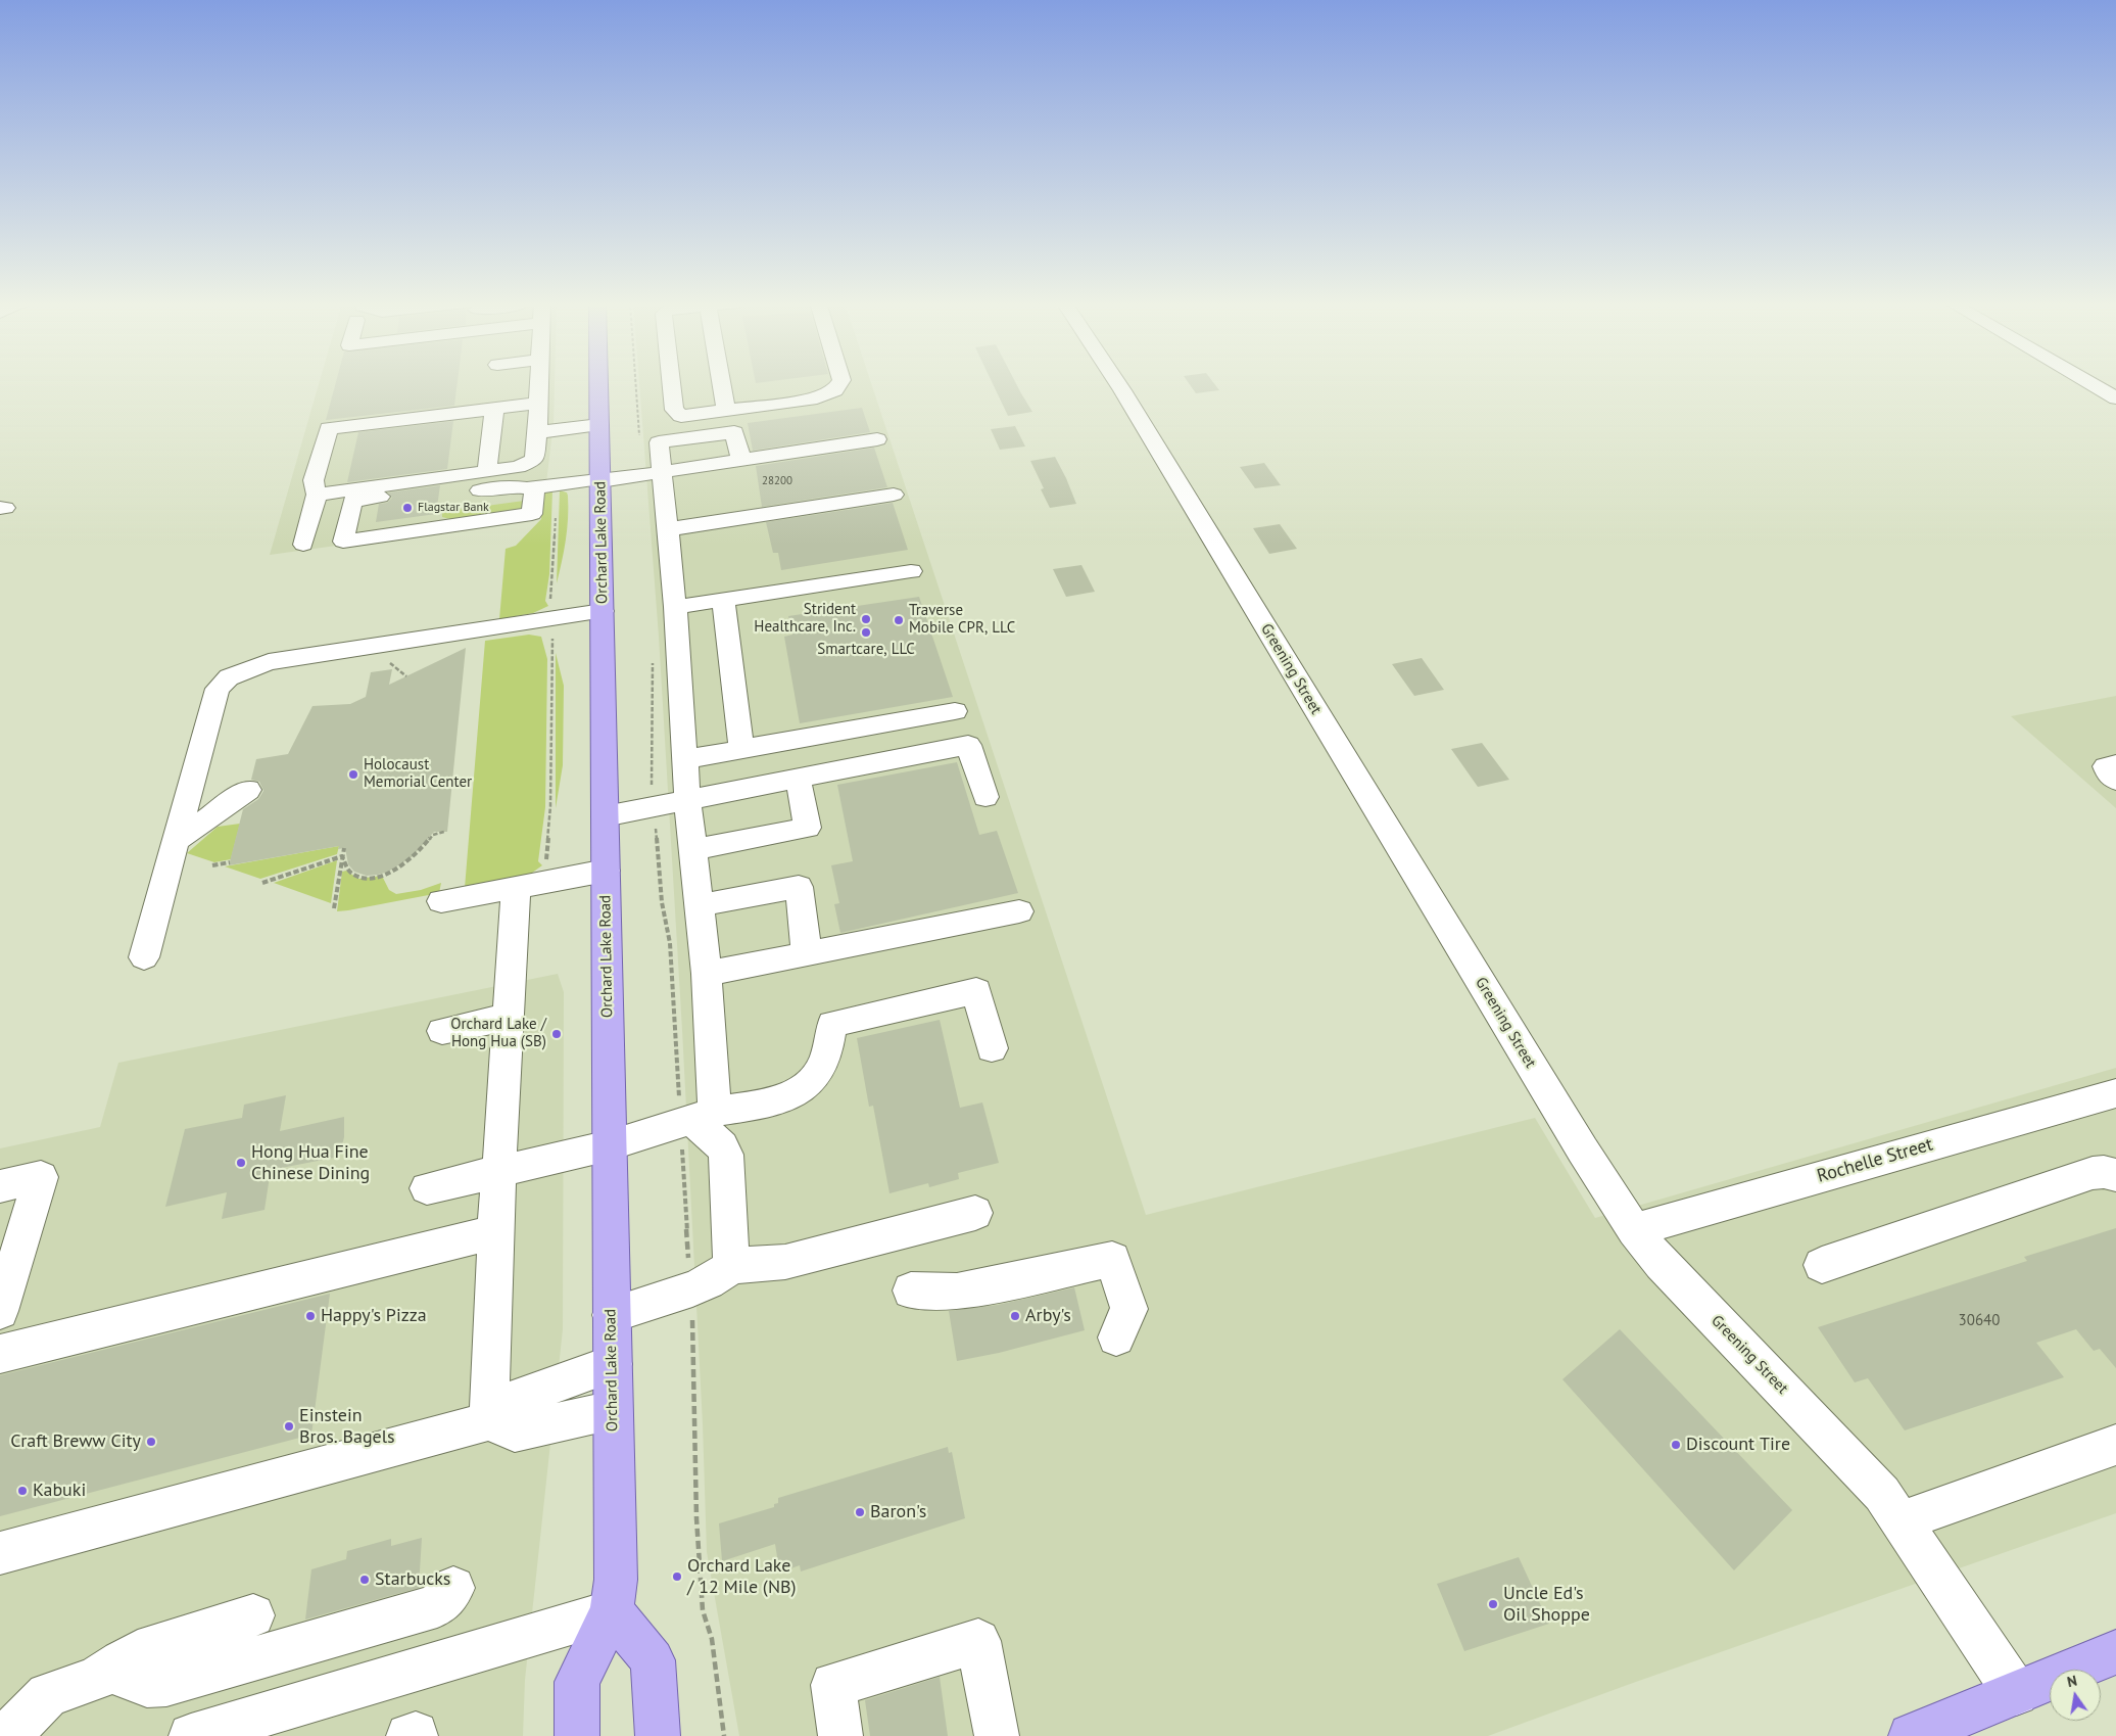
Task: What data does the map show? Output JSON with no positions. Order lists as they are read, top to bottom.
{
  "streets": {
    "main road": ["Orchard Lake Road"],
    "street": ["Greening Street", "Rochelle Street"]
  },
  "crossings": [
    ["Greening Street", "Rochelle Street"]
  ],
  "places": [
    "Flagstar Bank",
    "Strident Healthcare, Inc.",
    "Traverse Mobile CPR, LLC",
    "Smartcare, LLC",
    "Holocaust Memorial Center",
    "Orchard Lake / Hong Hua (SB)",
    "Hong Hua Fine Chinese Dining",
    "Happy's Pizza",
    "Arby's",
    "Einstein Bros. Bagels",
    "Craft Breww City",
    "Discount Tire",
    "Kabuki",
    "Baron's",
    "Orchard Lake / 12 Mile (NB)",
    "Starbucks",
    "Uncle Ed's Oil Shoppe"
  ],
  "house_numbers": ["28200", "30640"],
  "north": "top"
}
